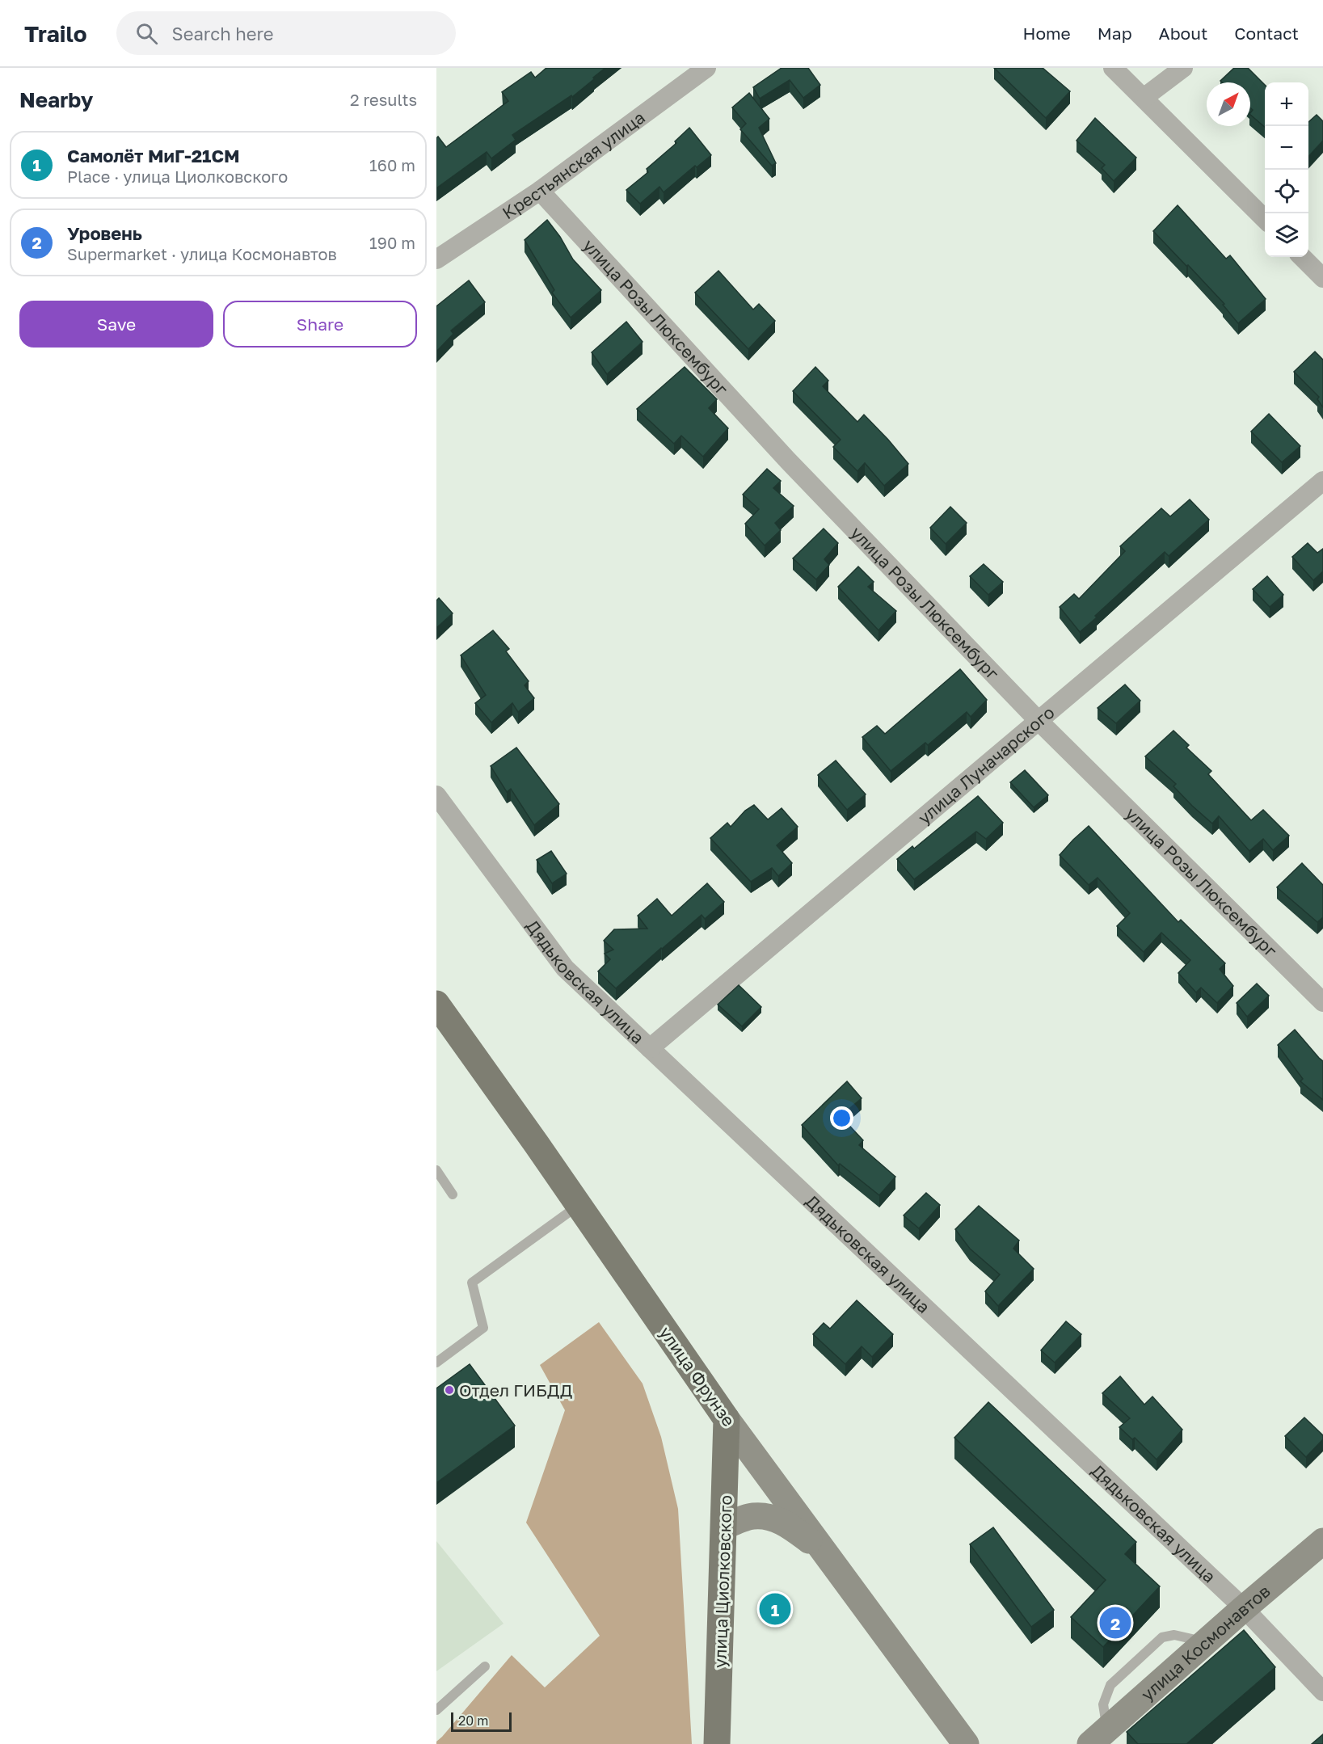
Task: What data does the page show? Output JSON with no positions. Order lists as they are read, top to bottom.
{
  "streets": {
    "main road": ["улица Фрунзе", "улица Циолковского", "улица Космонавтов"],
    "street": [
      "Крестьянская улица",
      "улица Розы Люксембург",
      "улица Луначарского",
      "Дядьковская улица"
    ]
  },
  "crossings": [
    ["Крестьянская улица", "улица Розы Люксембург"],
    ["улица Розы Люксембург", "улица Луначарского"],
    ["улица Луначарского", "Дядьковская улица"],
    ["Дядьковская улица", "улица Космонавтов"],
    ["улица Фрунзе", "улица Циолковского"]
  ],
  "places": ["Отдел ГИБДД"],
  "scale_bar": "20 m",
  "north": "top right",
  "page": {
    "header": "Trailo",
    "search": "Search here",
    "nav": [
      "Home",
      "Map",
      "About",
      "Contact"
    ],
    "heading": ["Nearby", "2 results"],
    "map_buttons": ["+", "−"],
    "list": [
      {
        "mark": "1",
        "name": "Самолёт МиГ-21СМ",
        "note": "Place · улица Циолковского",
        "value": "160 m"
      },
      {
        "mark": "2",
        "name": "Уровень",
        "note": "Supermarket · улица Космонавтов",
        "value": "190 m"
      }
    ],
    "buttons": ["Save", "Share"],
    "pins": ["1", "2"],
    "scale": "20 m"
  }
}
